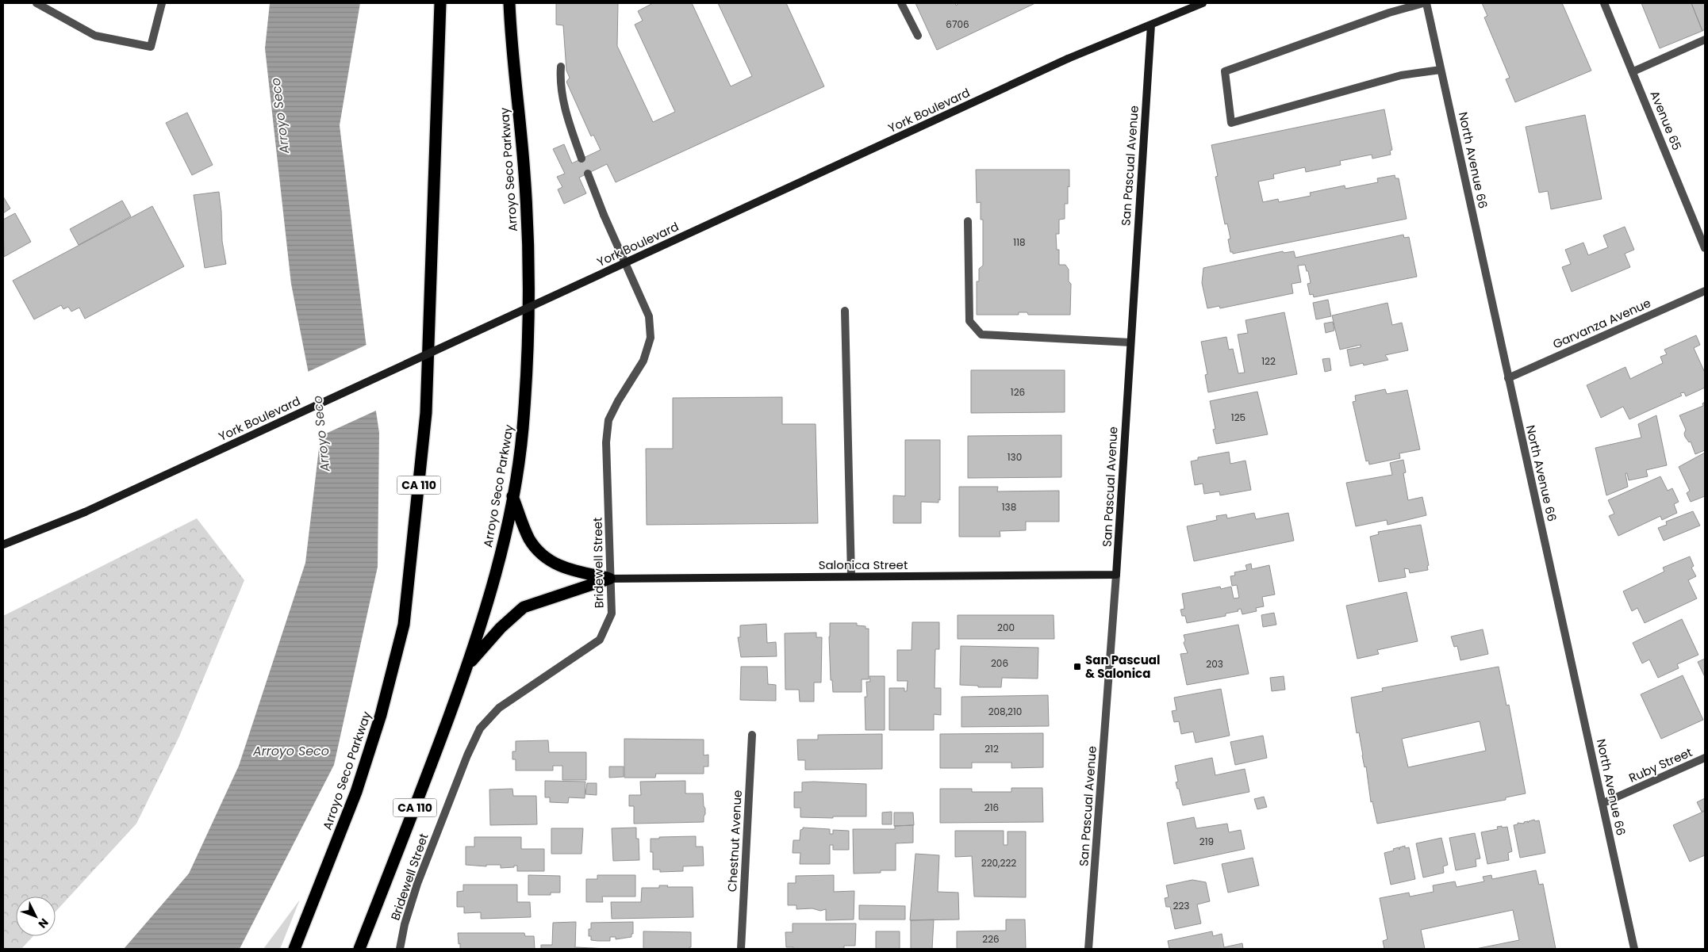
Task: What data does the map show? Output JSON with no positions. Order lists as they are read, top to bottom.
{
  "streets": {
    "highway": ["Arroyo Seco Parkway", "CA 110"],
    "main road": ["York Boulevard", "San Pascual Avenue", "Salonica Street"],
    "street": [
      "Avenue 65",
      "North Avenue 66",
      "Garvanza Avenue",
      "Bridewell Street",
      "Ruby Street",
      "Chestnut Avenue"
    ]
  },
  "crossings": [
    ["York Boulevard", "San Pascual Avenue"],
    ["North Avenue 66", "Garvanza Avenue"],
    ["North Avenue 66", "Ruby Street"],
    ["San Pascual Avenue", "Salonica Street"],
    ["Bridewell Street", "Salonica Street"]
  ],
  "water": ["Arroyo Seco"],
  "places": {
    "transit": ["San Pascual & Salonica"]
  },
  "house_numbers": [
    "6706",
    "118",
    "122",
    "126",
    "125",
    "130",
    "138",
    "200",
    "206",
    "203",
    "208,210",
    "212",
    "216",
    "219",
    "220,222",
    "223",
    "226"
  ],
  "north": "bottom right"
}
